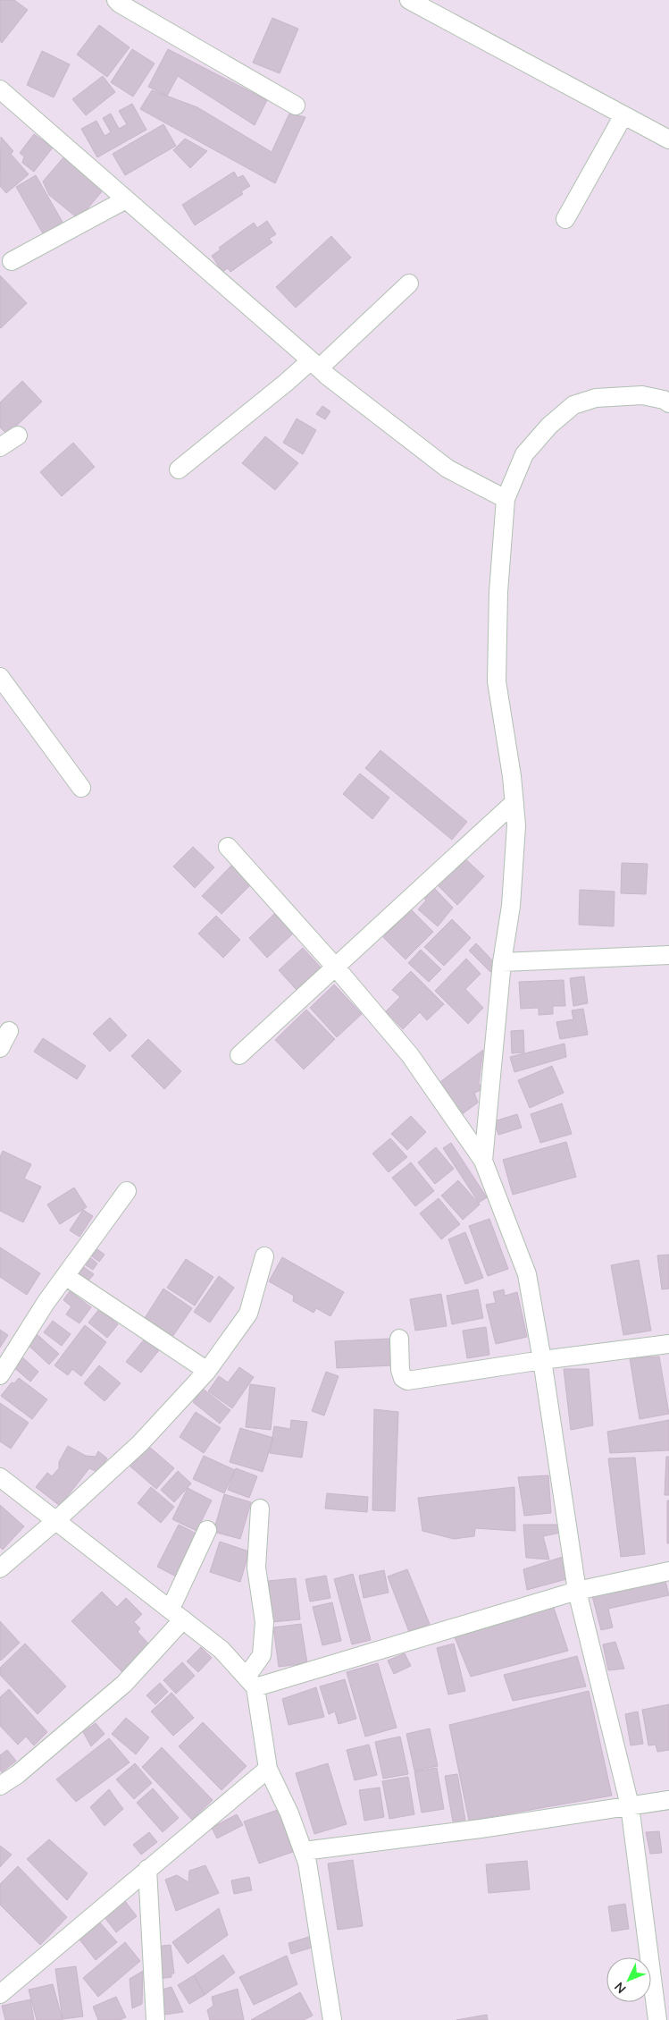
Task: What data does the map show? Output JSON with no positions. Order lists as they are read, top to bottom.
{
  "north": "bottom left"
}
